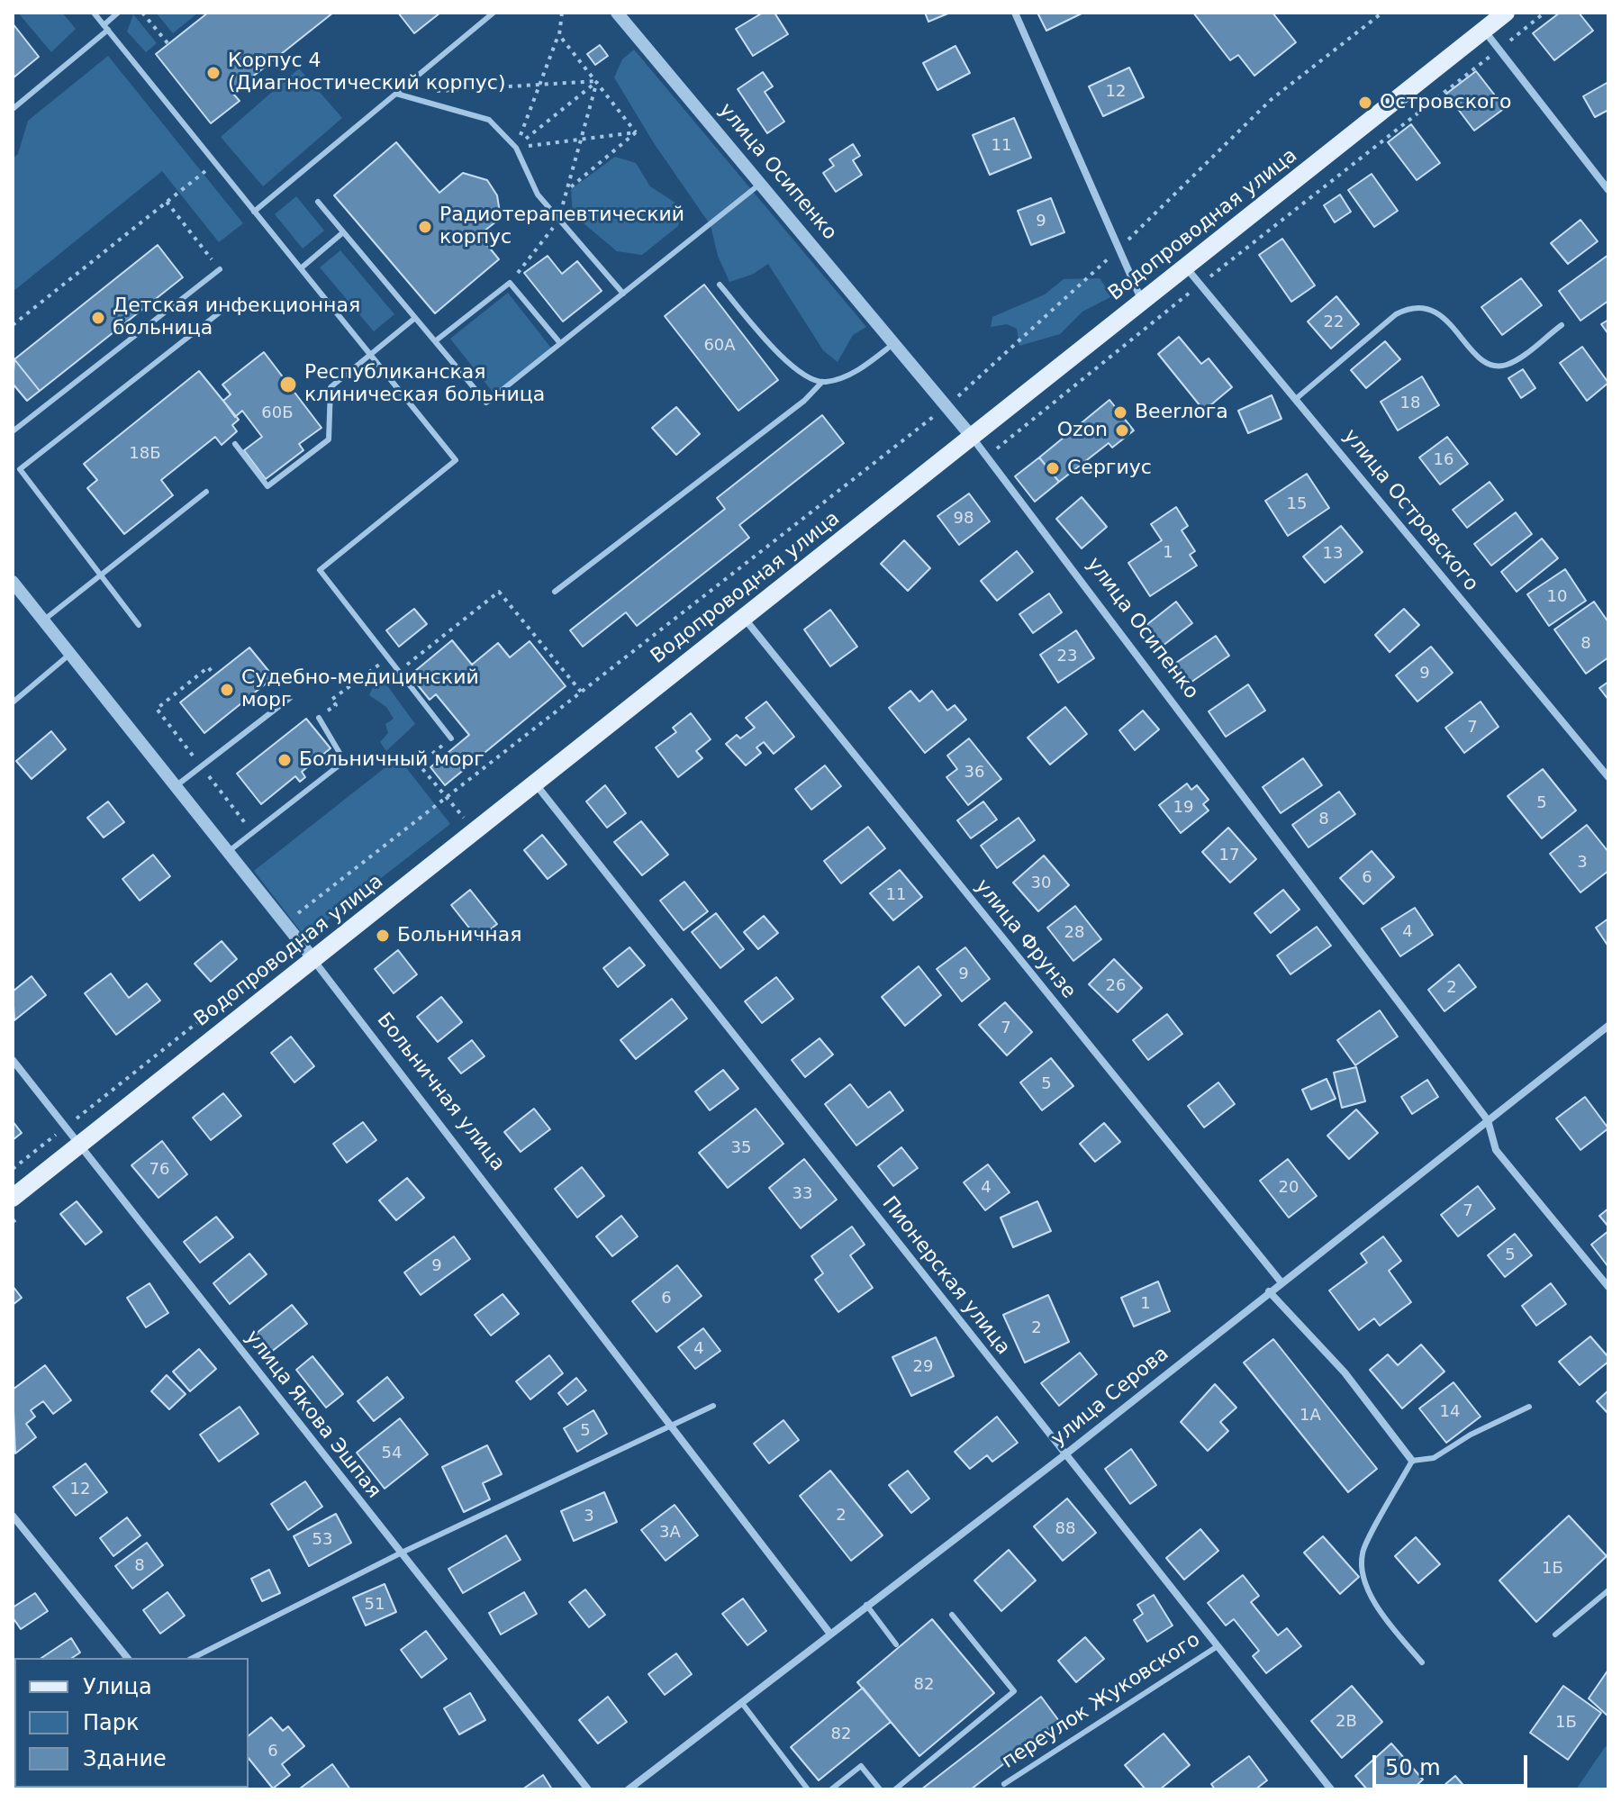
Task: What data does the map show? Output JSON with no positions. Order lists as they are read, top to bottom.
{
  "streets": {
    "main road": ["Водопроводная улица"],
    "street": [
      "улица Осипенко",
      "улица Островского",
      "улица Фрунзе",
      "Больничная улица",
      "Пионерская улица",
      "улица Серова",
      "улица Якова Эшпая"
    ],
    "lane": ["переулок Жуковского"]
  },
  "crossings": [
    ["улица Осипенко", "Водопроводная улица"],
    ["улица Осипенко", "улица Серова"],
    ["Водопроводная улица", "улица Островского"],
    ["Водопроводная улица", "улица Фрунзе"],
    ["Водопроводная улица", "Больничная улица"],
    ["Водопроводная улица", "Пионерская улица"],
    ["Водопроводная улица", "улица Якова Эшпая"],
    ["улица Фрунзе", "улица Серова"],
    ["Больничная улица", "улица Серова"],
    ["Пионерская улица", "улица Серова"],
    ["Пионерская улица", "переулок Жуковского"]
  ],
  "places": [
    "Корпус 4 (Диагностический корпус)",
    "Островского",
    "Радиотерапевтический корпус",
    "Детская инфекционная больница",
    "Республиканская клиническая больница",
    "Beerлога",
    "Ozon",
    "Сергиус",
    "Судебно-медицинский морг",
    "Больничный морг",
    "Больничная"
  ],
  "house_numbers": [
    "12",
    "11",
    "9",
    "22",
    "60А",
    "18",
    "60Б",
    "18Б",
    "16",
    "15",
    "98",
    "1",
    "13",
    "10",
    "8",
    "23",
    "9",
    "7",
    "36",
    "5",
    "19",
    "8",
    "17",
    "3",
    "6",
    "30",
    "11",
    "4",
    "28",
    "9",
    "26",
    "2",
    "7",
    "5",
    "35",
    "76",
    "4",
    "20",
    "33",
    "7",
    "5",
    "9",
    "6",
    "1",
    "2",
    "4",
    "29",
    "14",
    "1А",
    "5",
    "54",
    "12",
    "2",
    "3",
    "88",
    "3А",
    "53",
    "8",
    "1Б",
    "51",
    "82",
    "2В",
    "1Б",
    "82",
    "6"
  ],
  "legend": ["Улица", "Парк", "Здание"],
  "scale_bar": "50 m"
}
